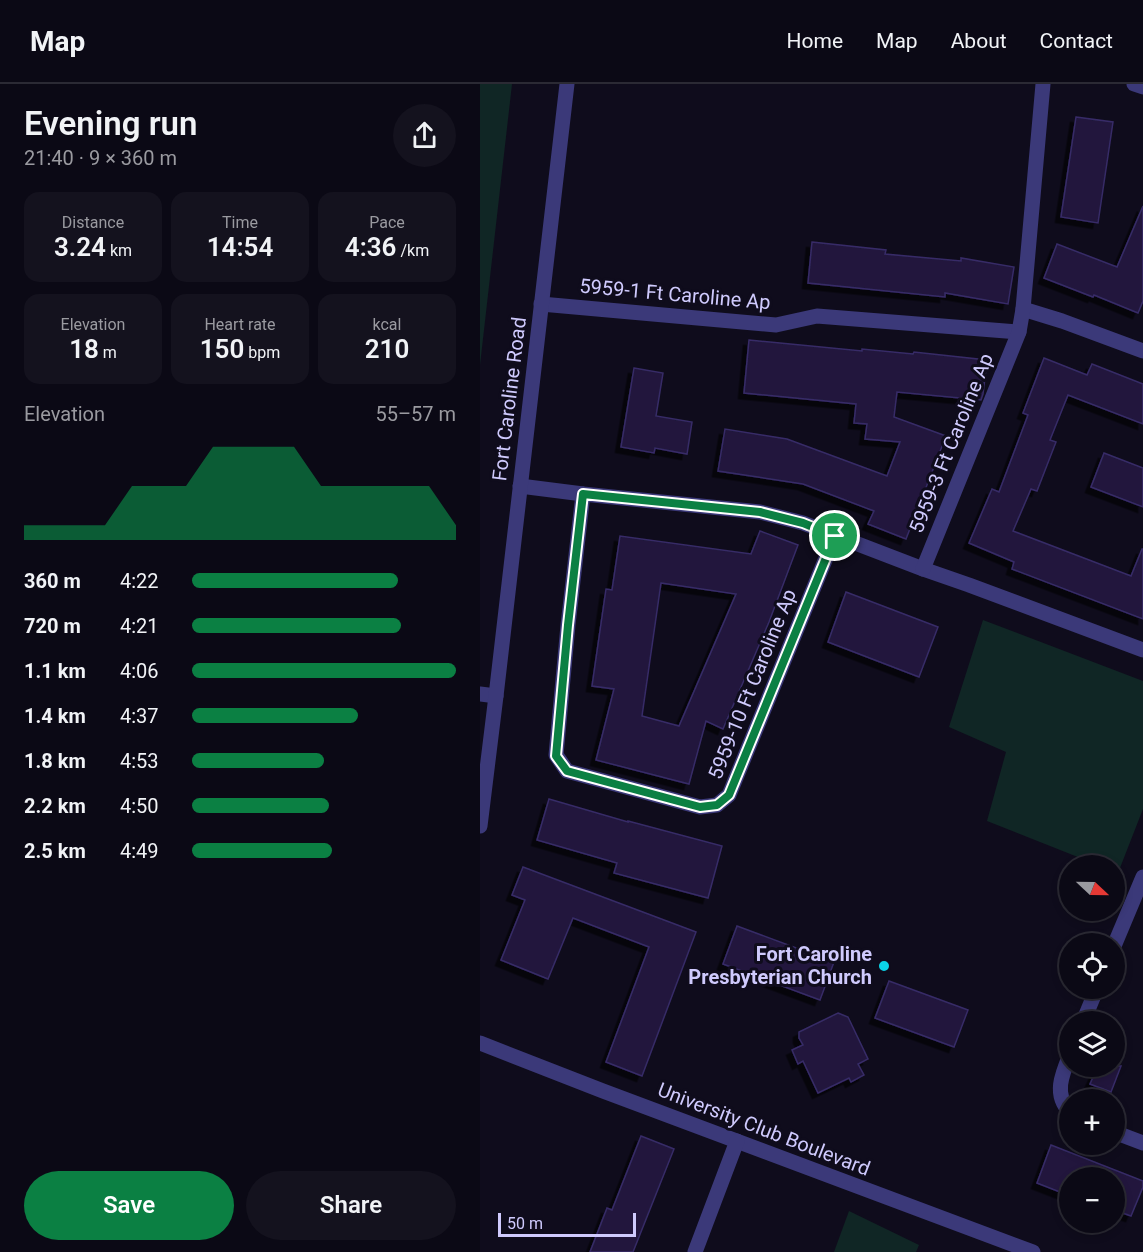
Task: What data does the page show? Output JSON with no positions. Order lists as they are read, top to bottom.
{
  "streets": {
    "street": [
      "5959-1 Ft Caroline Ap",
      "Fort Caroline Road",
      "5959-3 Ft Caroline Ap",
      "5959-10 Ft Caroline Ap",
      "University Club Boulevard"
    ]
  },
  "crossings": [
    ["5959-1 Ft Caroline Ap", "Fort Caroline Road"],
    ["5959-1 Ft Caroline Ap", "5959-3 Ft Caroline Ap"]
  ],
  "places": ["Fort Caroline Presbyterian Church"],
  "scale_bar": "50 m",
  "north": "right",
  "page": {
    "header": "Map",
    "nav": [
      "Home",
      "Map",
      "About",
      "Contact"
    ],
    "heading": ["Evening run", "21:40 · 9 × 360 m"],
    "stats": [
      ["Distance", "3.24 km"],
      ["Time", "14:54"],
      ["Pace", "4:36 /km"],
      ["Elevation", "18 m"],
      ["Heart rate", "150 bpm"],
      ["kcal", "210"]
    ],
    "chart": ["Elevation", "55–57 m"],
    "list": [
      {
        "name": "360 m",
        "note": "4:22"
      },
      {
        "name": "720 m",
        "note": "4:21"
      },
      {
        "name": "1.1 km",
        "note": "4:06"
      },
      {
        "name": "1.4 km",
        "note": "4:37"
      },
      {
        "name": "1.8 km",
        "note": "4:53"
      },
      {
        "name": "2.2 km",
        "note": "4:50"
      },
      {
        "name": "2.5 km",
        "note": "4:49"
      }
    ],
    "map_buttons": ["+", "−"],
    "buttons": ["Save", "Share"],
    "scale": "50 m"
  }
}
